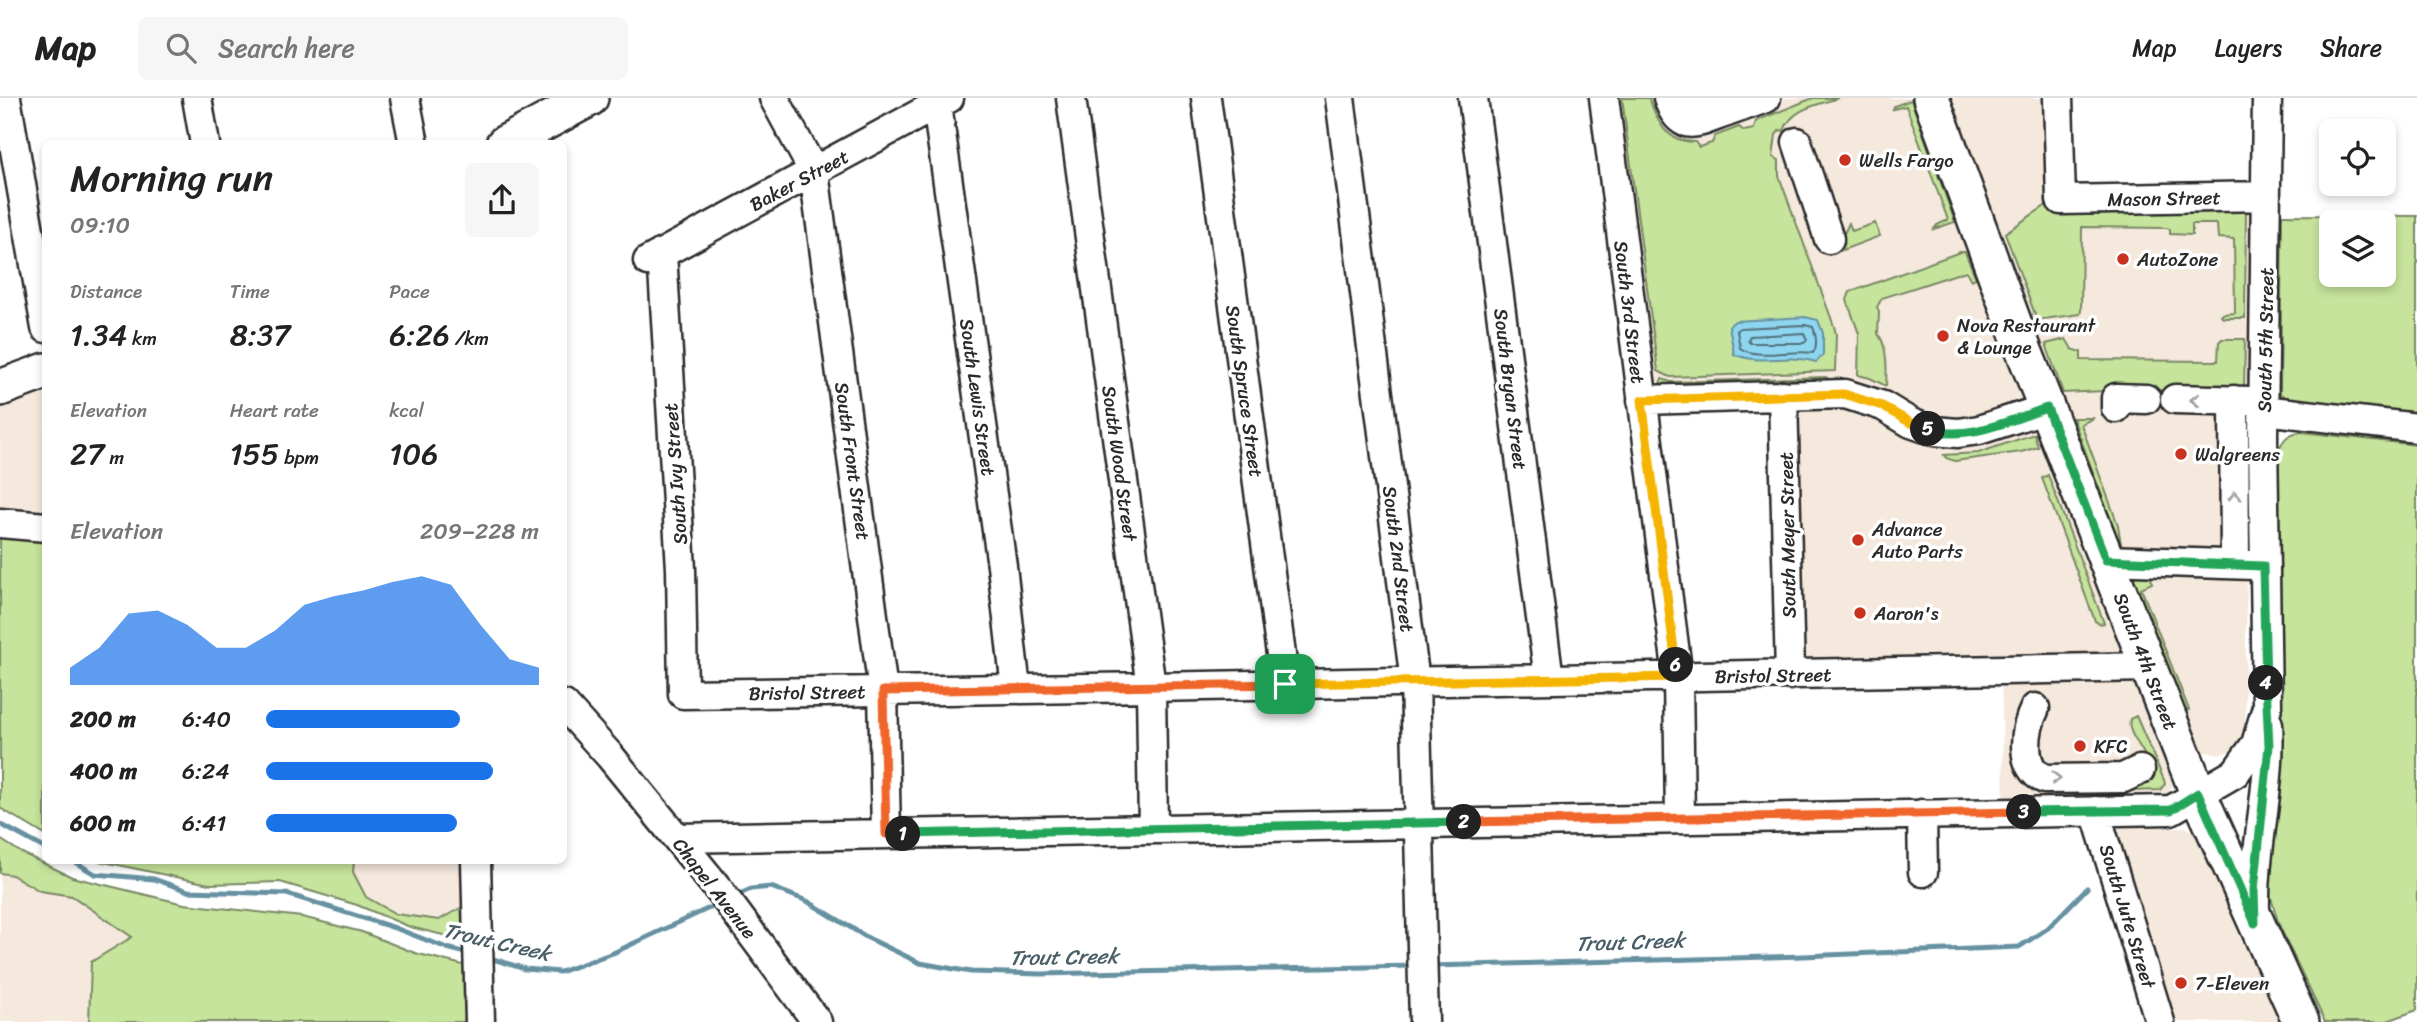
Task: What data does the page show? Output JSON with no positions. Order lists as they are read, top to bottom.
{
  "streets": {
    "main road": ["South 4th Street"],
    "street": [
      "Baker Street",
      "Mason Street",
      "South 3rd Street",
      "South 5th Street",
      "South Bryan Street",
      "South Spruce Street",
      "South Lewis Street",
      "South Front Street",
      "South Wood Street",
      "South Ivy Street",
      "South Meyer Street",
      "South 2nd Street",
      "Bristol Street",
      "Chapel Avenue",
      "South Jute Street"
    ]
  },
  "crossings": [
    ["Baker Street", "South Lewis Street"],
    ["Baker Street", "South Front Street"],
    ["Baker Street", "South Ivy Street"],
    ["Mason Street", "South 5th Street"],
    ["South 3rd Street", "South 5th Street"],
    ["South 3rd Street", "Bristol Street"],
    ["South 5th Street", "South Front Street"],
    ["South 5th Street", "South Wood Street"],
    ["South 5th Street", "South 2nd Street"],
    ["South 5th Street", "South 4th Street"],
    ["South 5th Street", "Chapel Avenue"],
    ["South 5th Street", "South Jute Street"],
    ["South Bryan Street", "Bristol Street"],
    ["South Spruce Street", "Bristol Street"],
    ["South Lewis Street", "Bristol Street"],
    ["South Front Street", "Bristol Street"],
    ["South Wood Street", "Bristol Street"],
    ["South Ivy Street", "Bristol Street"],
    ["South Meyer Street", "Bristol Street"],
    ["South 2nd Street", "Bristol Street"],
    ["South 4th Street", "Bristol Street"]
  ],
  "water": ["Trout Creek"],
  "places": [
    "Wells Fargo",
    "AutoZone",
    "Nova Restaurant & Lounge",
    "Walgreens",
    "Advance Auto Parts",
    "Aaron's",
    "KFC",
    "7-Eleven"
  ],
  "page": {
    "header": "Map",
    "search": "Search here",
    "nav": ["Map", "Layers", "Share"],
    "heading": ["Morning run", "09:10"],
    "stats": [
      ["Distance", "1.34 km"],
      ["Time", "8:37"],
      ["Pace", "6:26 /km"],
      ["Elevation", "27 m"],
      ["Heart rate", "155 bpm"],
      ["kcal", "106"]
    ],
    "pins": [
      "5",
      "6",
      "4",
      "3",
      "2",
      "1"
    ],
    "chart": ["Elevation", "209–228 m"],
    "list": [
      {
        "name": "200 m",
        "note": "6:40"
      },
      {
        "name": "400 m",
        "note": "6:24"
      },
      {
        "name": "600 m",
        "note": "6:41"
      }
    ]
  }
}
